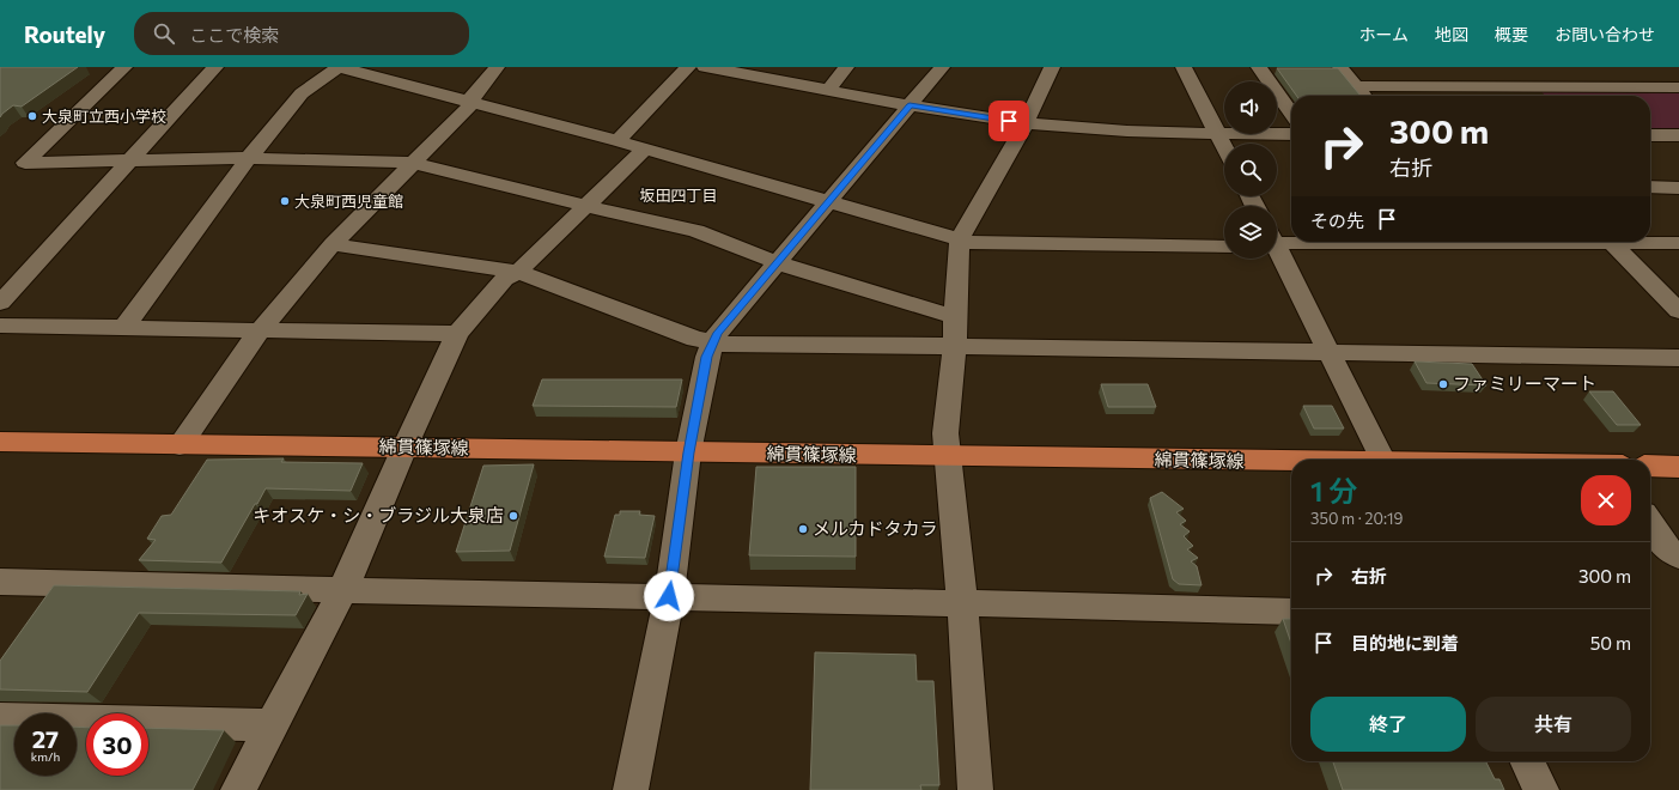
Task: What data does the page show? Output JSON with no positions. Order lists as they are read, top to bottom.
{
  "streets": {
    "main road": ["綿貫篠塚線"]
  },
  "districts": ["坂田四丁目"],
  "places": [
    "大泉町立西小学校",
    "大泉町西児童館",
    "ファミリーマート",
    "キオスケ・シ・ブラジル大泉店",
    "メルカドタカラ"
  ],
  "page": {
    "header": "Routely",
    "search": "ここで検索",
    "nav": [
      "ホーム",
      "地図",
      "概要",
      "お問い合わせ"
    ],
    "turn": ["300 m", "右折"],
    "then": "その先",
    "heading": ["1 分", "350 m · 20:19"],
    "list": [
      {
        "name": "右折",
        "value": "300 m"
      },
      {
        "name": "目的地に到着",
        "value": "50 m"
      }
    ],
    "buttons": ["終了", "共有"],
    "speed": "27 km/h",
    "limit": "30"
  }
}
